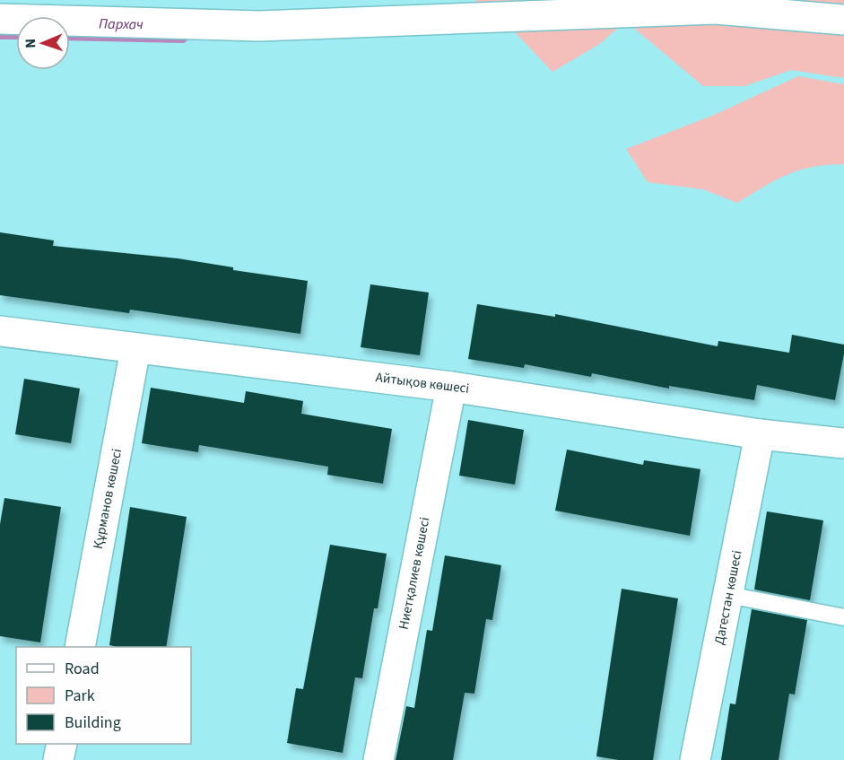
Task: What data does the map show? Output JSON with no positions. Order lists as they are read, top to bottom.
{
  "streets": {
    "street": [
      "Айтықов көшесі",
      "Құрманов көшесі",
      "Ниетқалиев көшесі",
      "Дагестан көшесі"
    ]
  },
  "crossings": [
    ["Айтықов көшесі", "Құрманов көшесі"],
    ["Айтықов көшесі", "Ниетқалиев көшесі"],
    ["Айтықов көшесі", "Дагестан көшесі"]
  ],
  "water": ["Пархач"],
  "legend": ["Road", "Park", "Building"],
  "north": "left"
}
